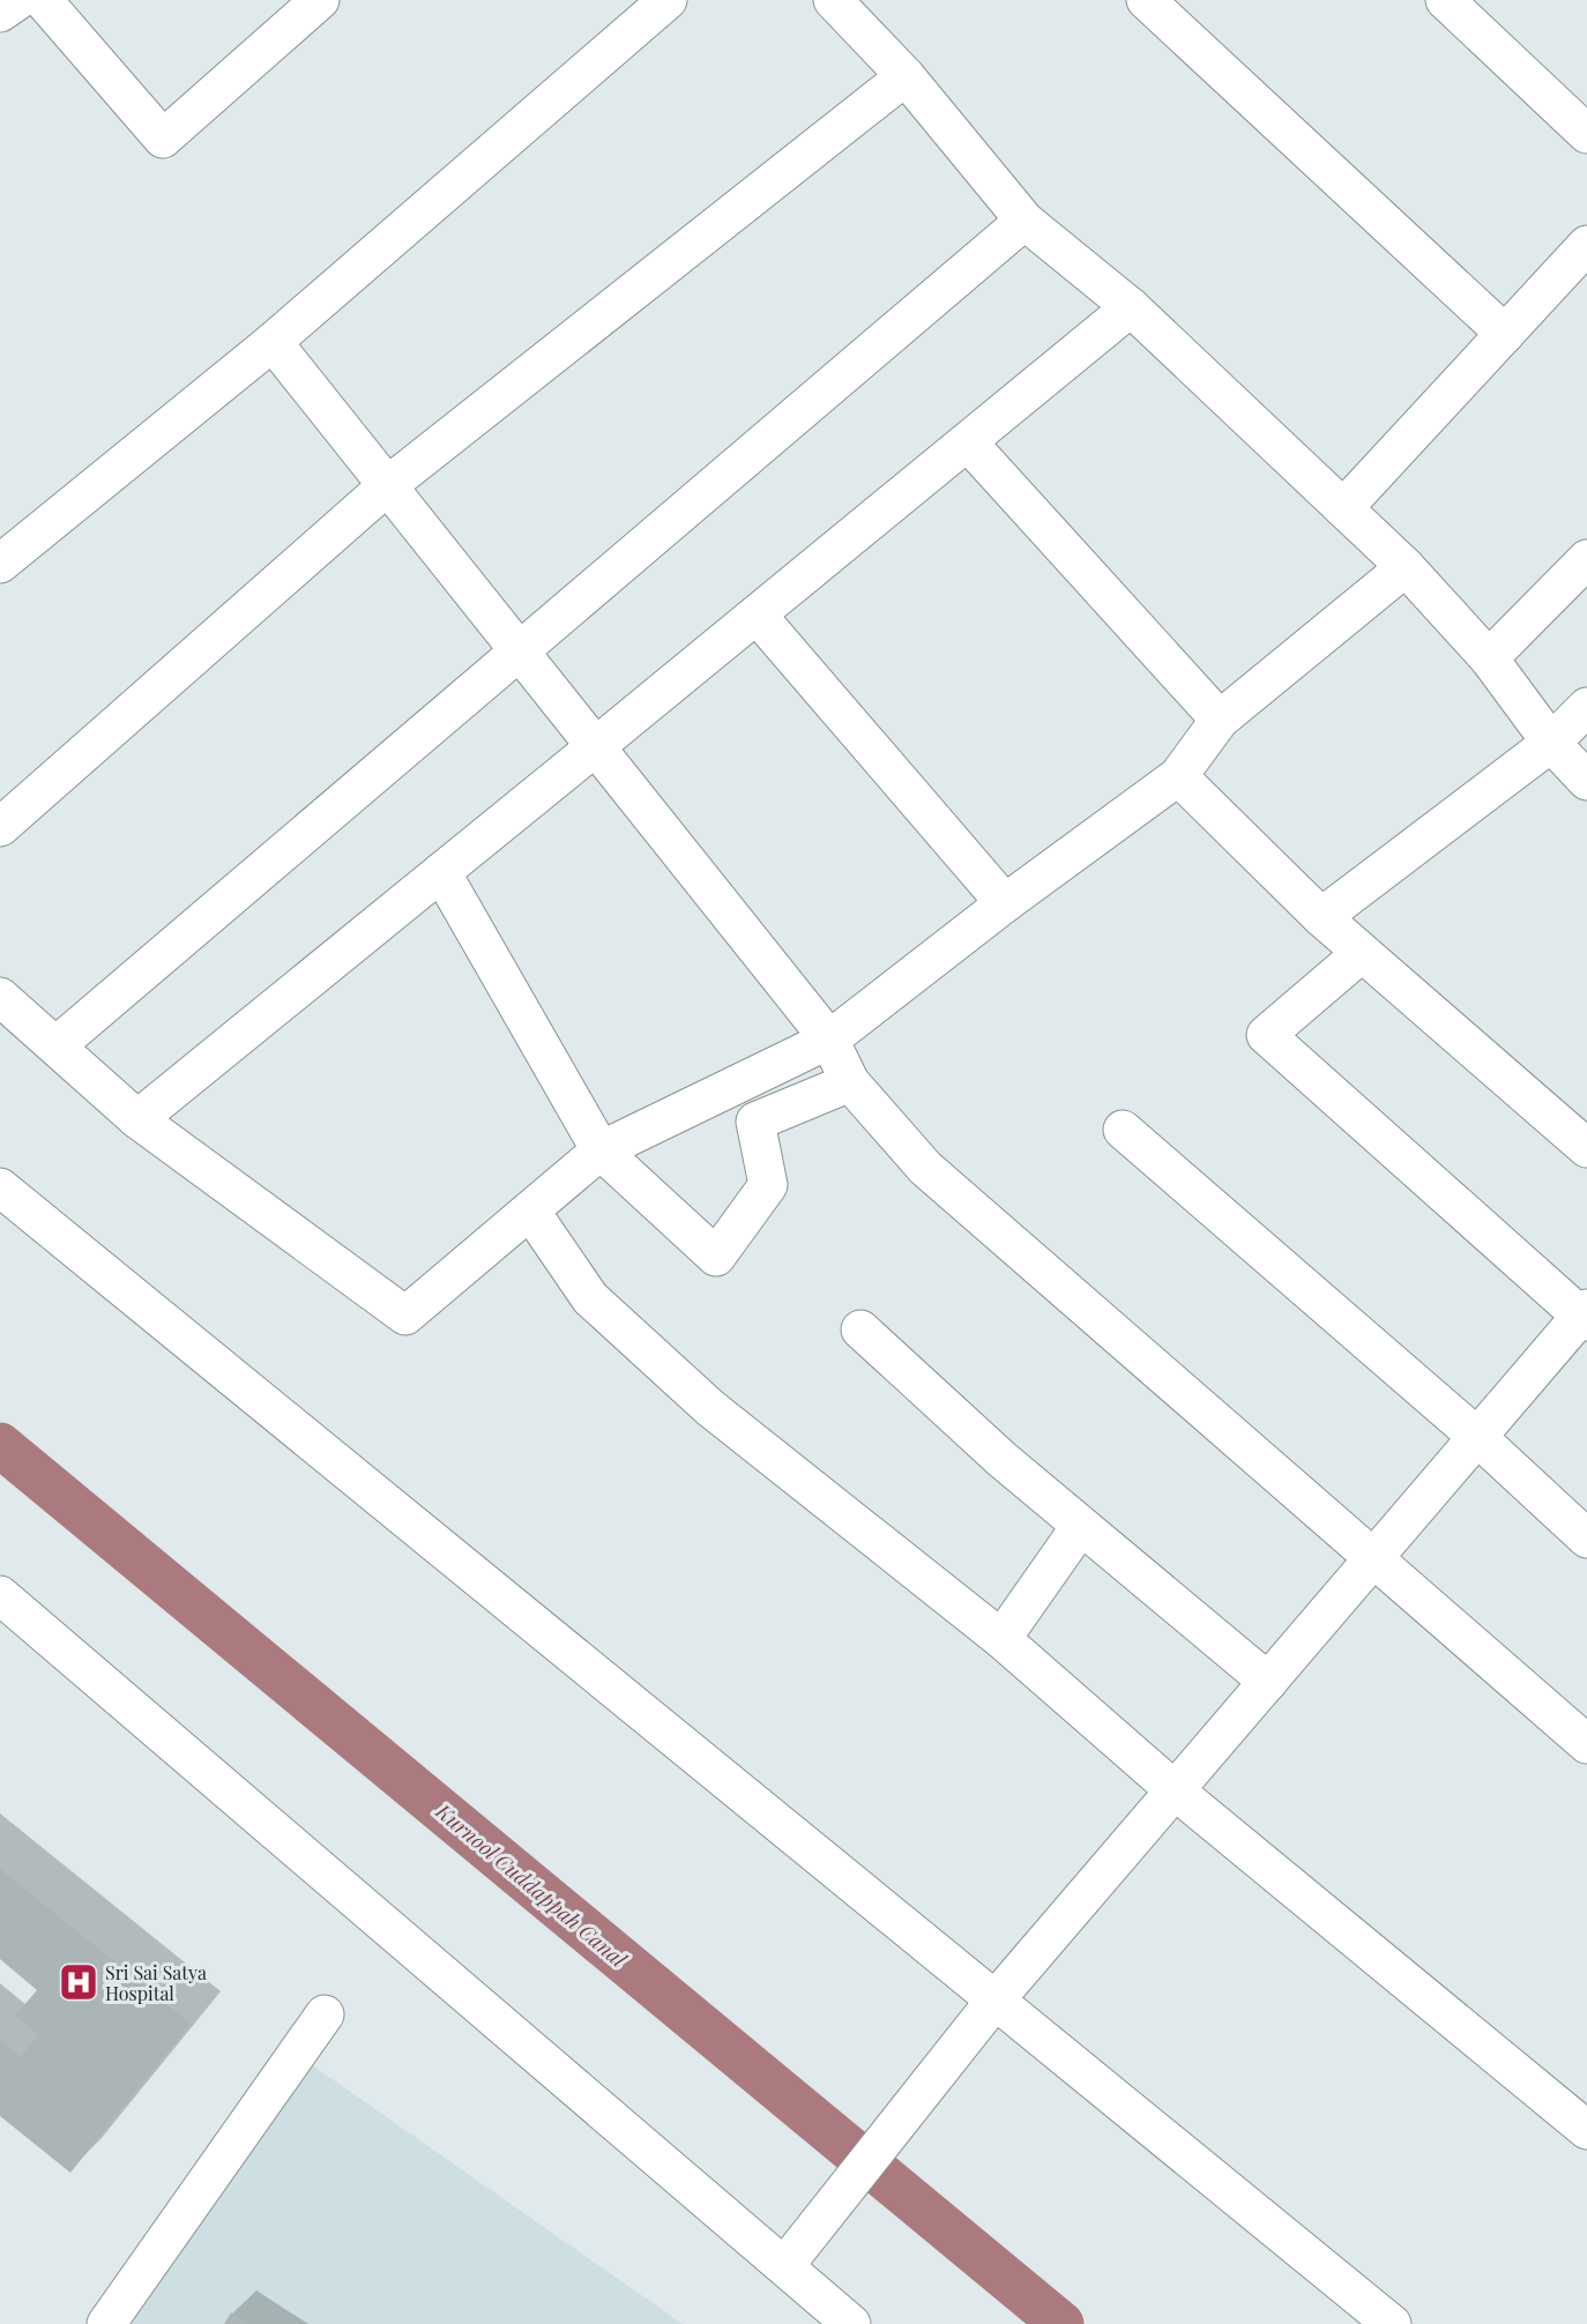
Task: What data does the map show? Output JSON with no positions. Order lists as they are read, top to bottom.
{
  "water": ["Kurnool Cuddappah Canal"],
  "places": {
    "hospital": ["Sri Sai Satya Hospital"]
  }
}
